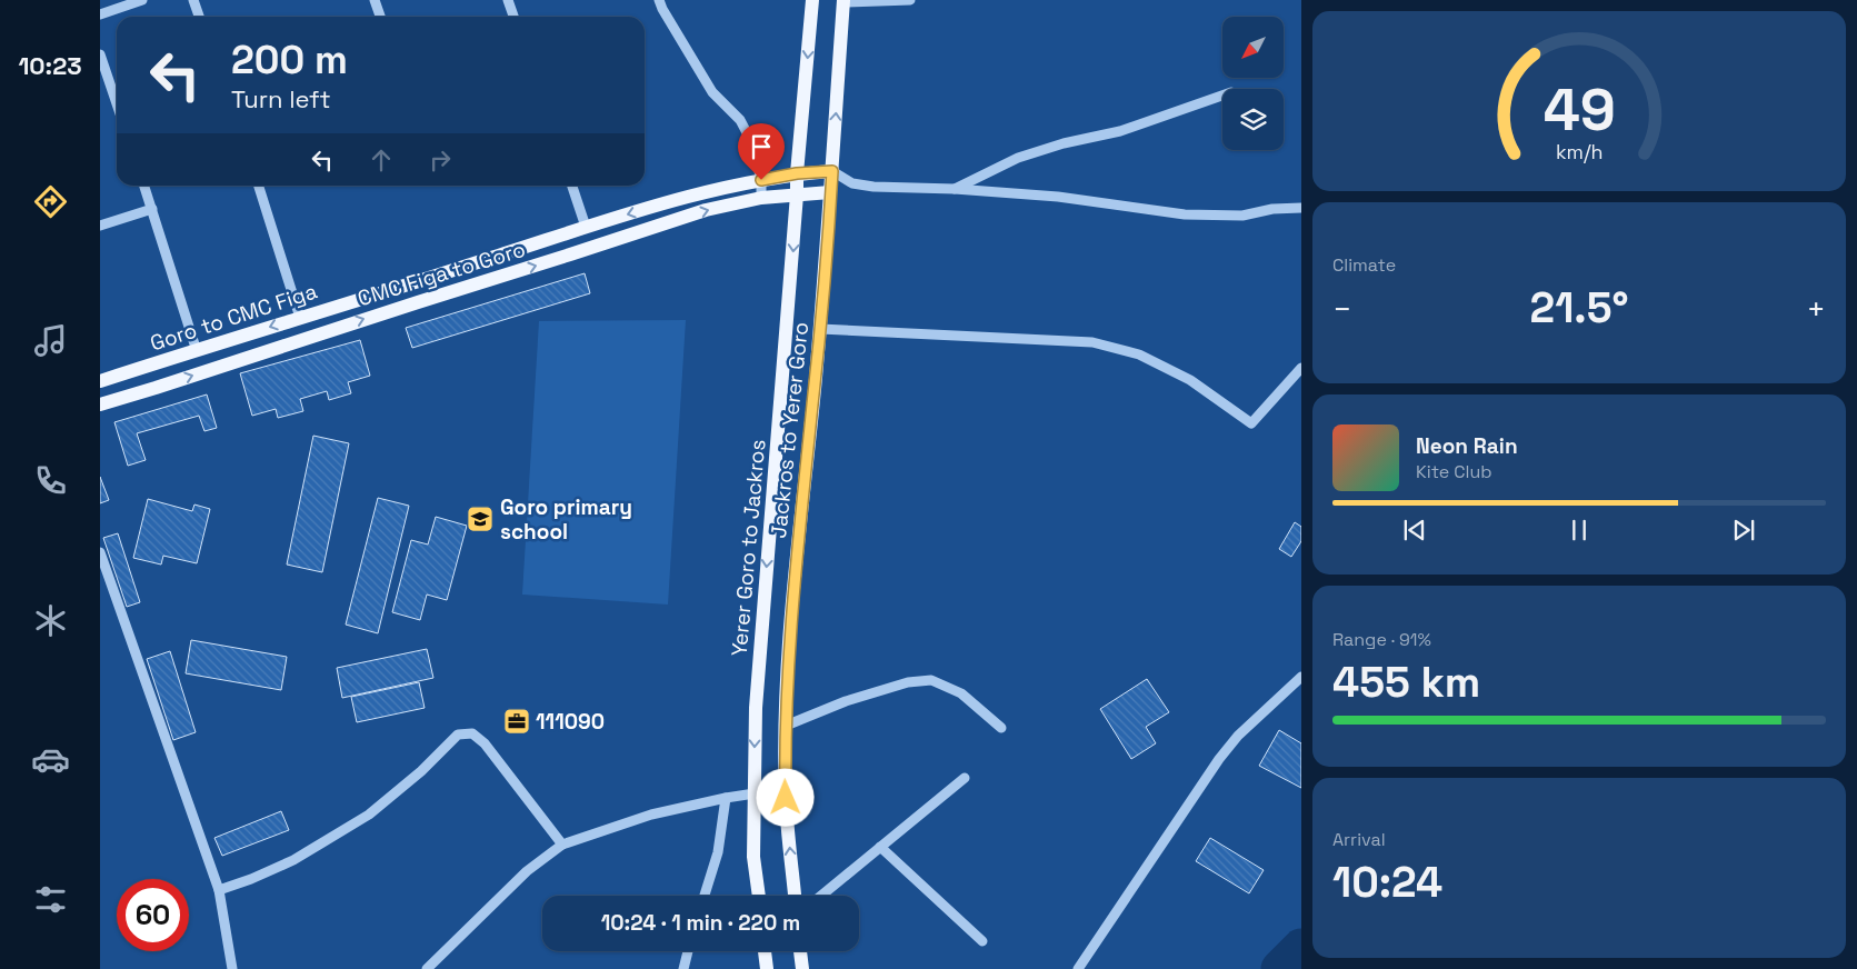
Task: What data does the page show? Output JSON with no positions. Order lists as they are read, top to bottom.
{
  "streets": {
    "main road": [
      "CMC Figa to Goro",
      "Goro to CMC Figa",
      "Jackros to Yerer Goro",
      "Yerer Goro to Jackros"
    ]
  },
  "crossings": [
    ["CMC Figa to Goro", "Jackros to Yerer Goro"],
    ["CMC Figa to Goro", "Yerer Goro to Jackros"],
    ["Goro to CMC Figa", "Jackros to Yerer Goro"],
    ["Goro to CMC Figa", "Yerer Goro to Jackros"]
  ],
  "one_way": [
    "CMC Figa to Goro",
    "Goro to CMC Figa",
    "Jackros to Yerer Goro",
    "Yerer Goro to Jackros"
  ],
  "places": {
    "school or university": ["Goro primary school"],
    "office": ["111090"]
  },
  "north": "bottom left",
  "page": {
    "tabs": "10:23",
    "turn": ["200 m", "Turn left"],
    "tile": [
      "Climate",
      ["Range · 91%", "455 km"],
      ["Arrival", "10:24"]
    ],
    "heat": ["−", "21.5°", "+"],
    "song": ["Neon Rain", "Kite Club"],
    "limit": "60",
    "trip": "10:24 · 1 min · 220 m",
    "gauge": ["49", "km/h"]
  }
}
